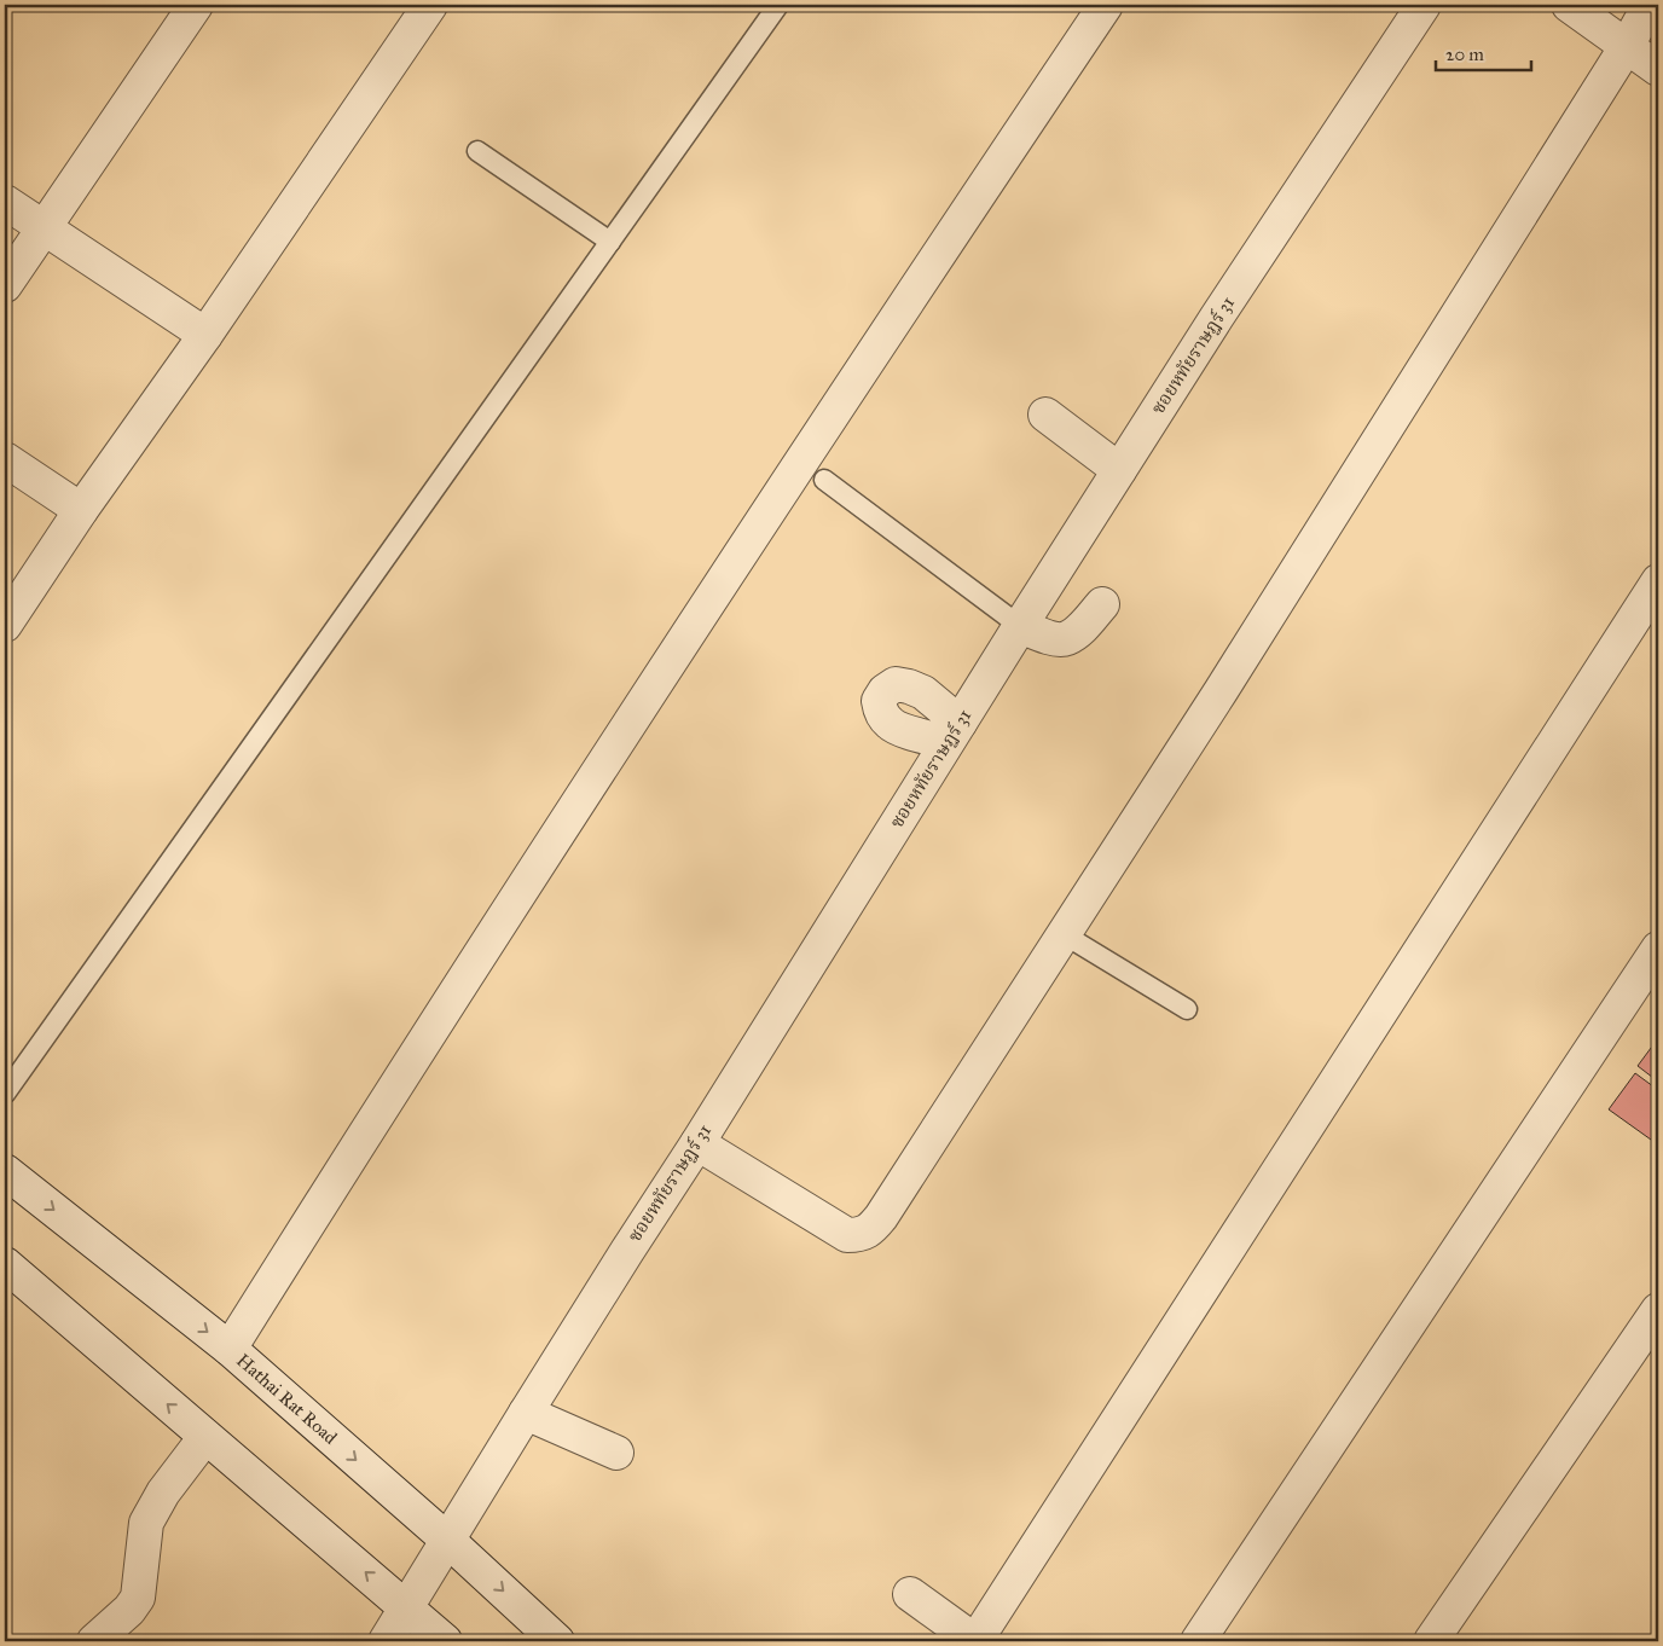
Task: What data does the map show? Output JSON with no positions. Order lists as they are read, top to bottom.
{
  "streets": {
    "street": ["ซอยหทัยราษฎร์ 31", "Hathai Rat Road"]
  },
  "crossings": [
    ["ซอยหทัยราษฎร์ 31", "Hathai Rat Road"]
  ],
  "scale_bar": "20 m"
}
